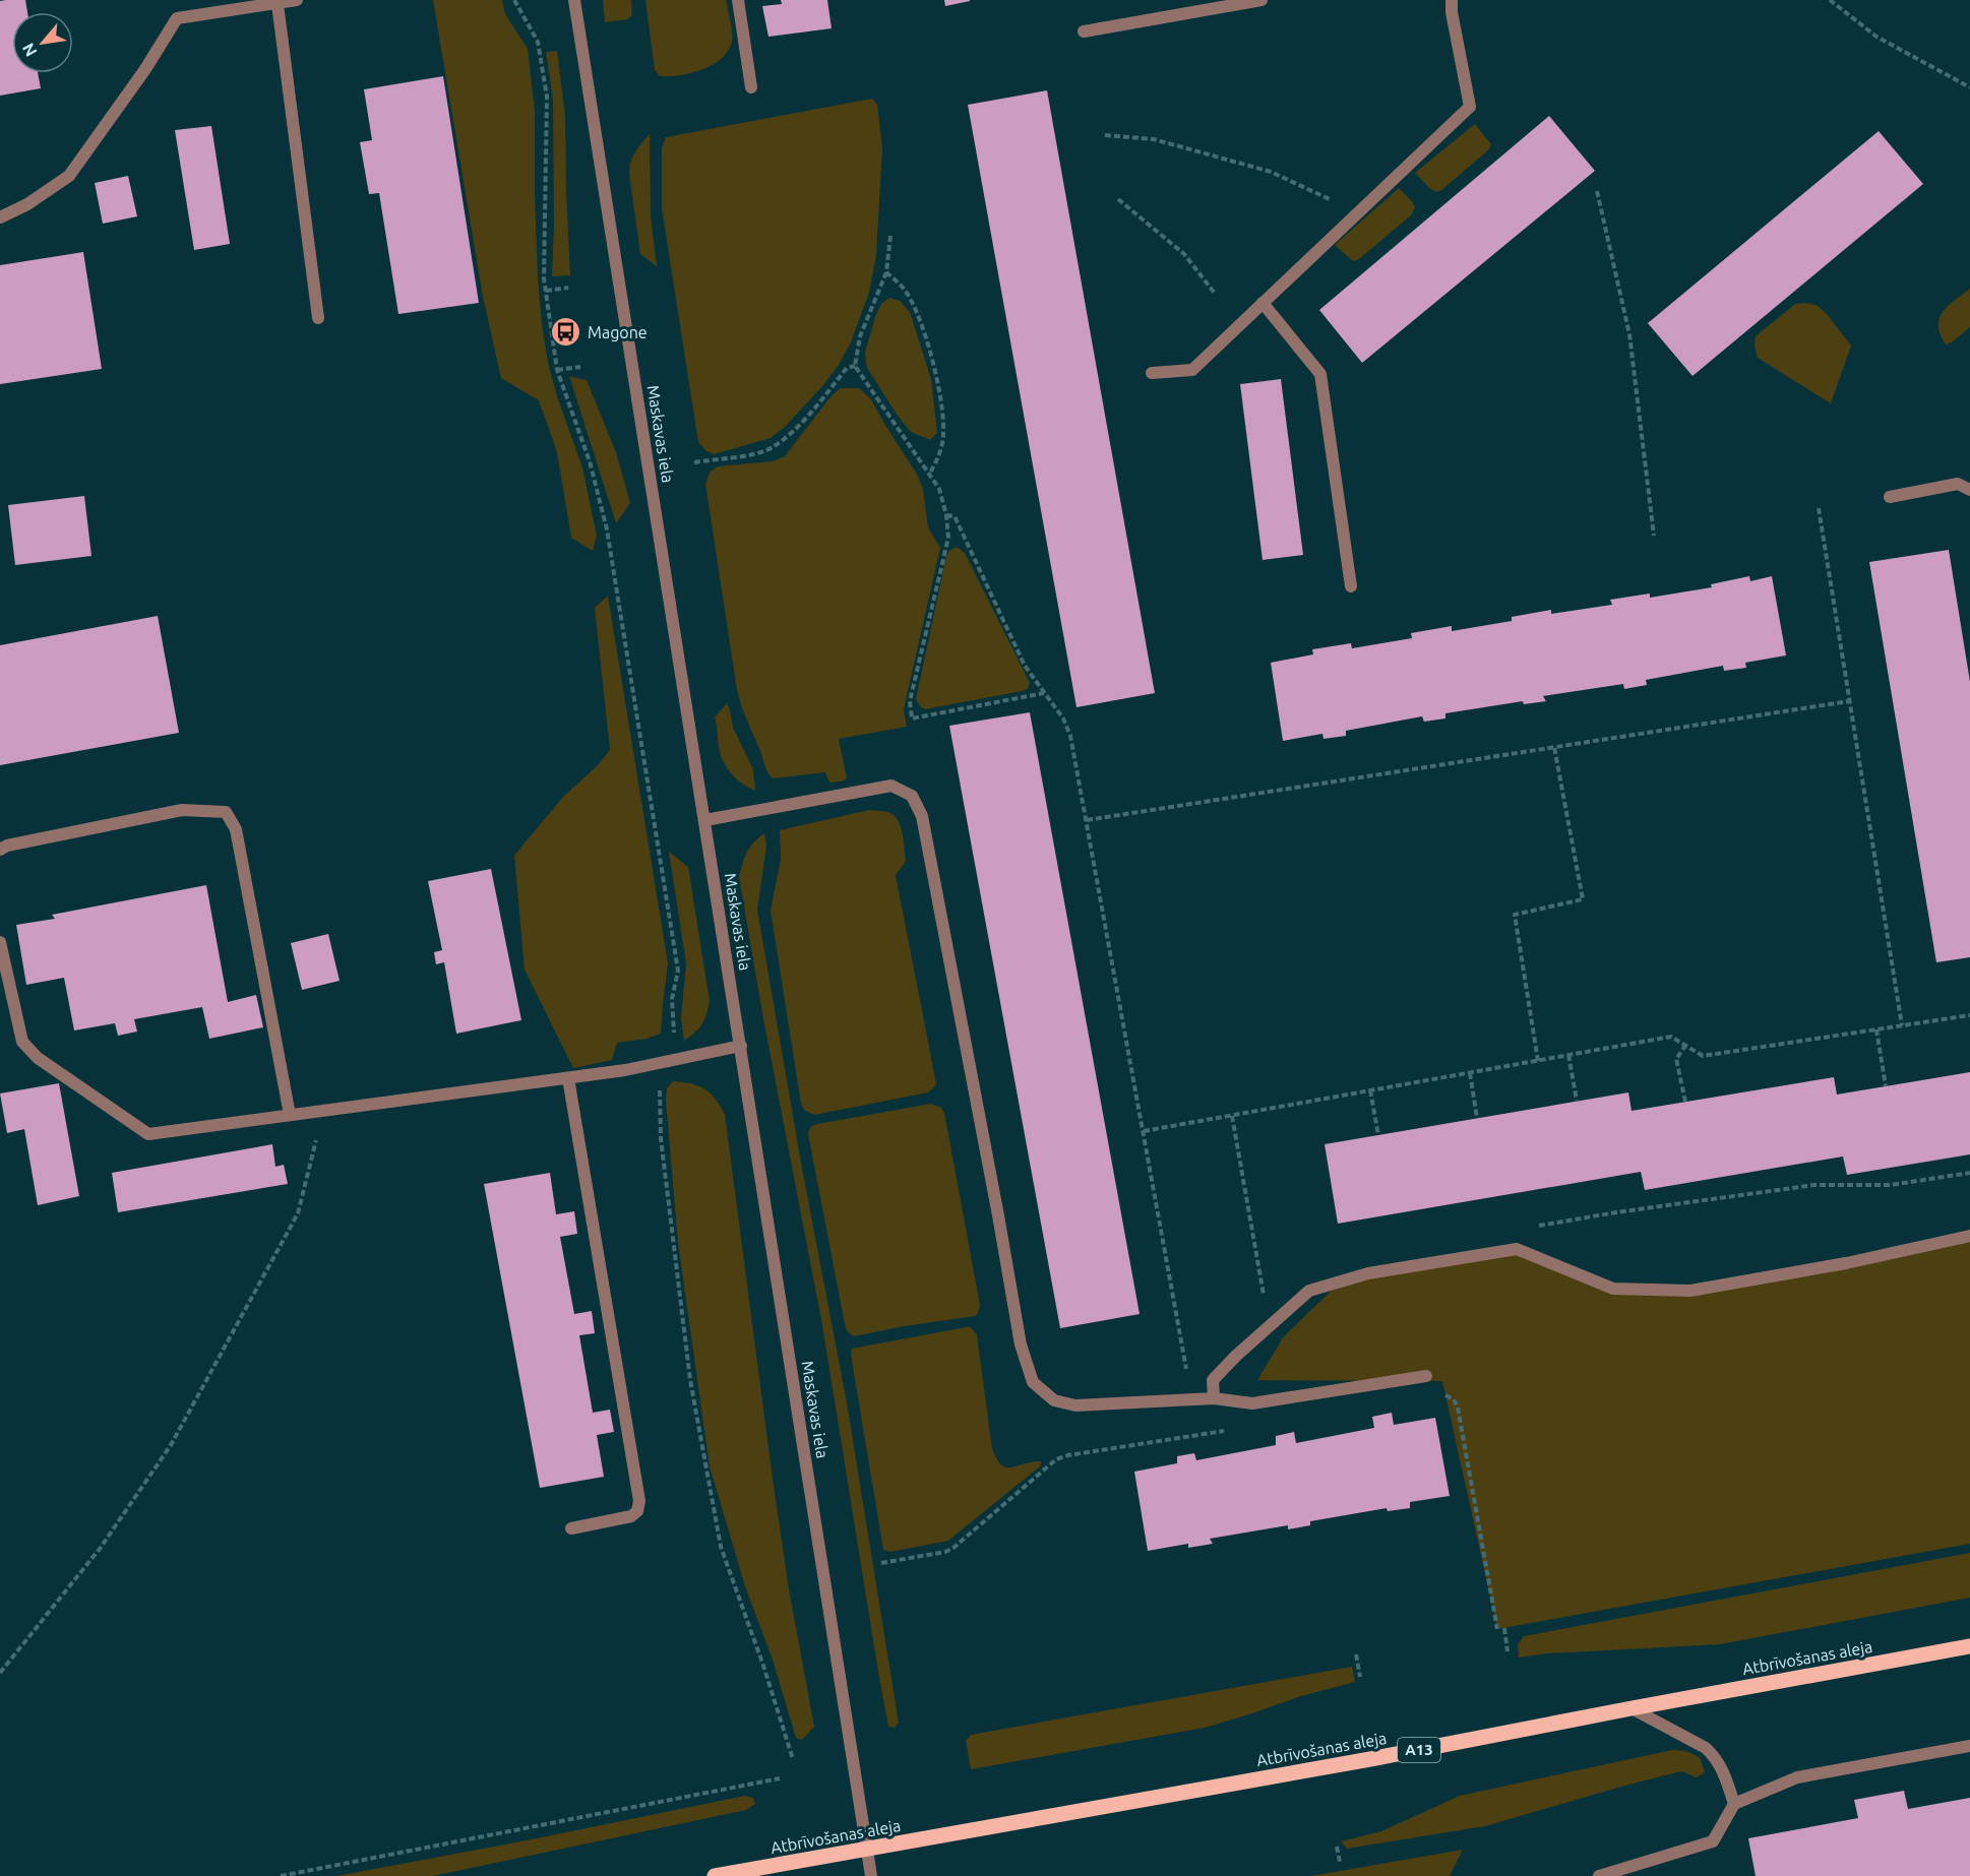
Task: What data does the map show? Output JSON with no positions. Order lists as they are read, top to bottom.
{
  "streets": {
    "main road": ["Atbrīvošanas aleja", "A13"],
    "street": ["Maskavas iela"]
  },
  "crossings": [
    ["Maskavas iela", "Atbrīvošanas aleja"]
  ],
  "places": {
    "bus stop": ["Magone"]
  },
  "north": "bottom left"
}
